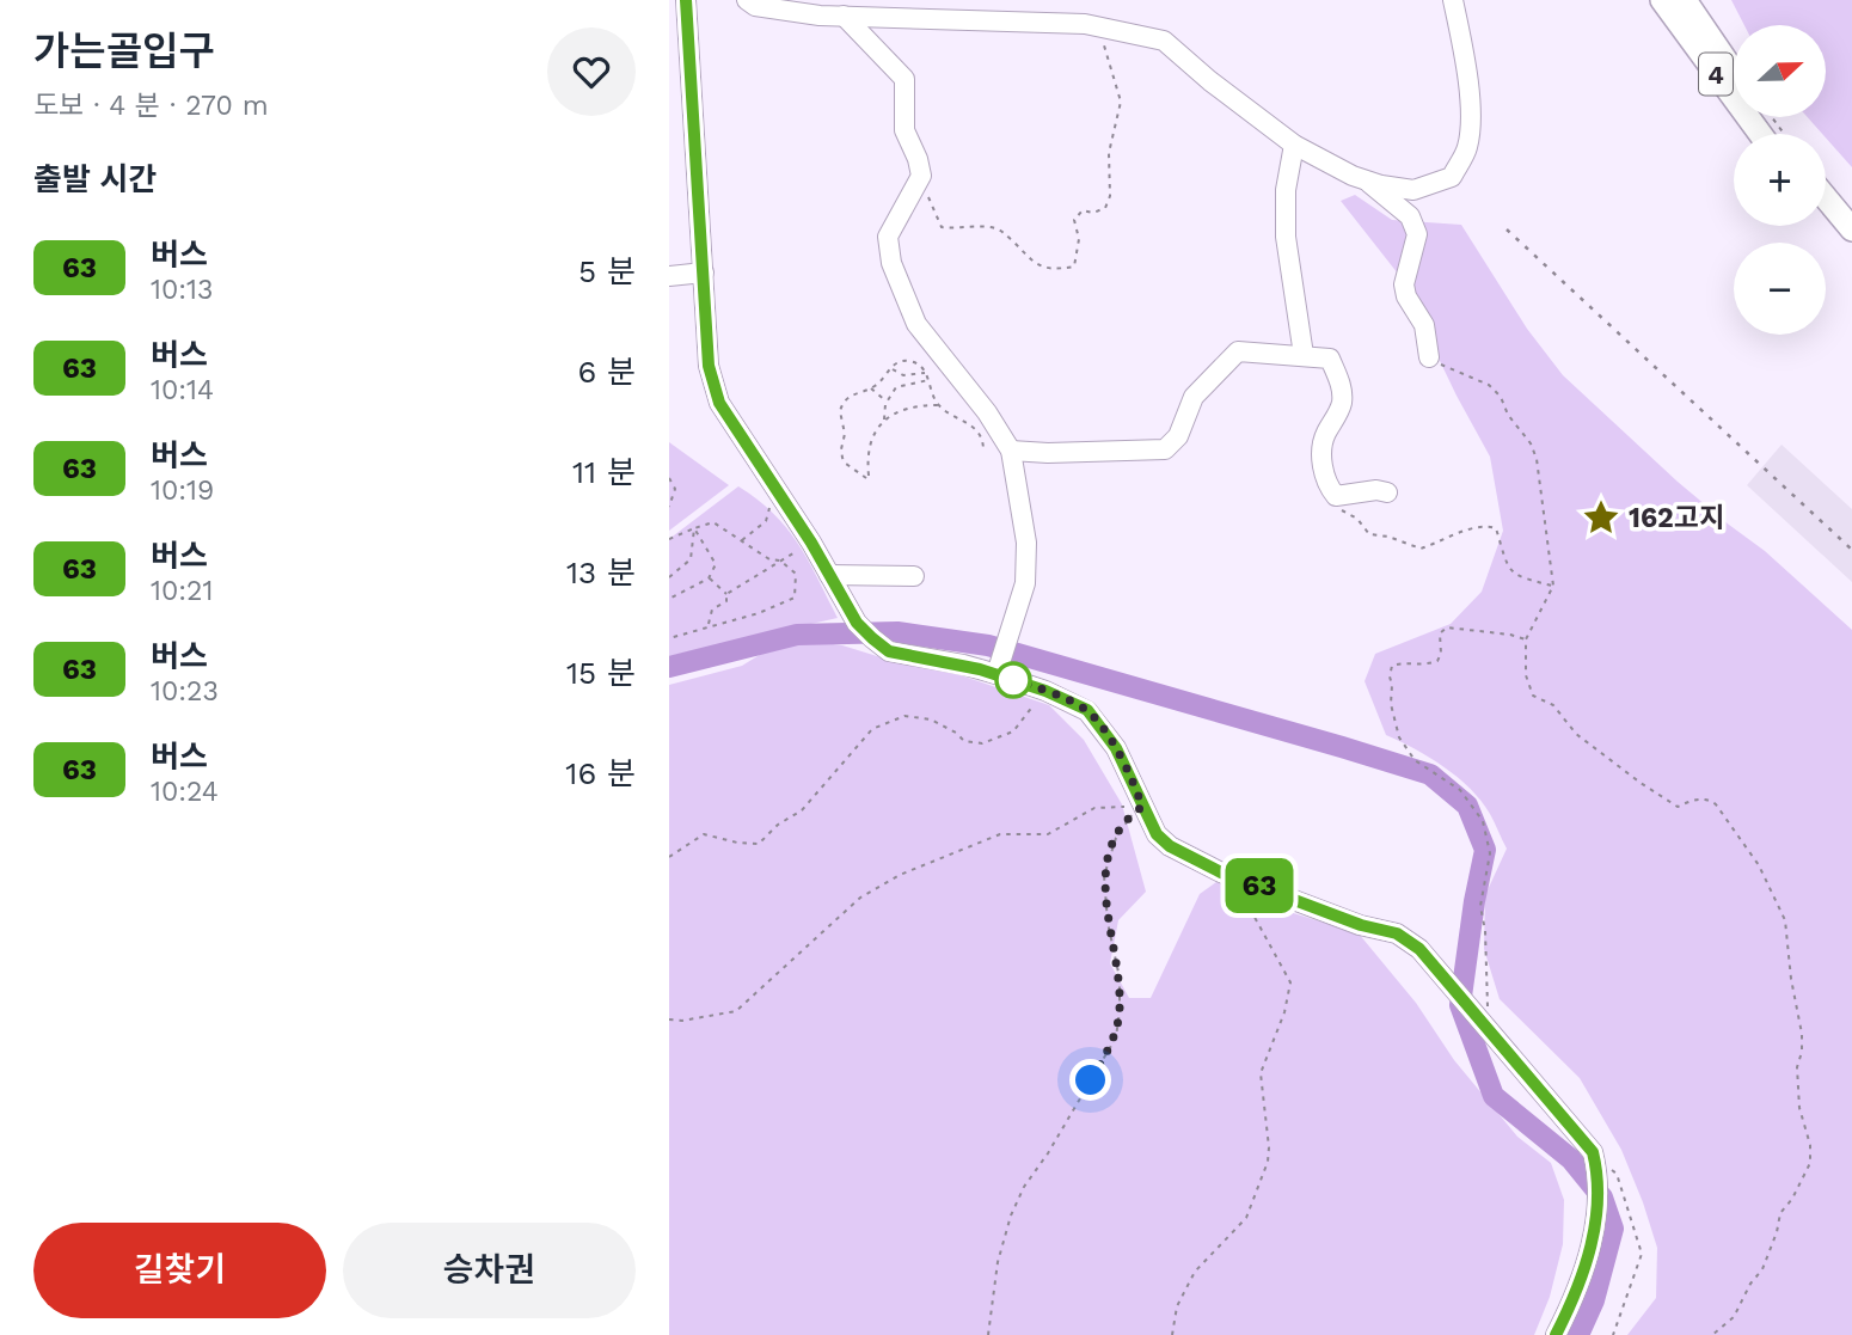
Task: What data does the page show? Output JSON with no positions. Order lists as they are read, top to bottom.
{
  "streets": {
    "main road": ["4"]
  },
  "places": {
    "place": ["162고지"]
  },
  "lines": ["bus line 63"],
  "north": "right",
  "page": {
    "heading": [
      ["가는골입구", "도보 · 4 분 · 270 m"],
      "출발 시간"
    ],
    "on_map": "63",
    "map_buttons": ["+", "−"],
    "list": [
      {
        "mark": "63",
        "name": "버스",
        "note": "10:13",
        "value": "5 분"
      },
      {
        "mark": "63",
        "name": "버스",
        "note": "10:14",
        "value": "6 분"
      },
      {
        "mark": "63",
        "name": "버스",
        "note": "10:19",
        "value": "11 분"
      },
      {
        "mark": "63",
        "name": "버스",
        "note": "10:21",
        "value": "13 분"
      },
      {
        "mark": "63",
        "name": "버스",
        "note": "10:23",
        "value": "15 분"
      },
      {
        "mark": "63",
        "name": "버스",
        "note": "10:24",
        "value": "16 분"
      }
    ],
    "buttons": ["길찾기", "승차권"]
  }
}
